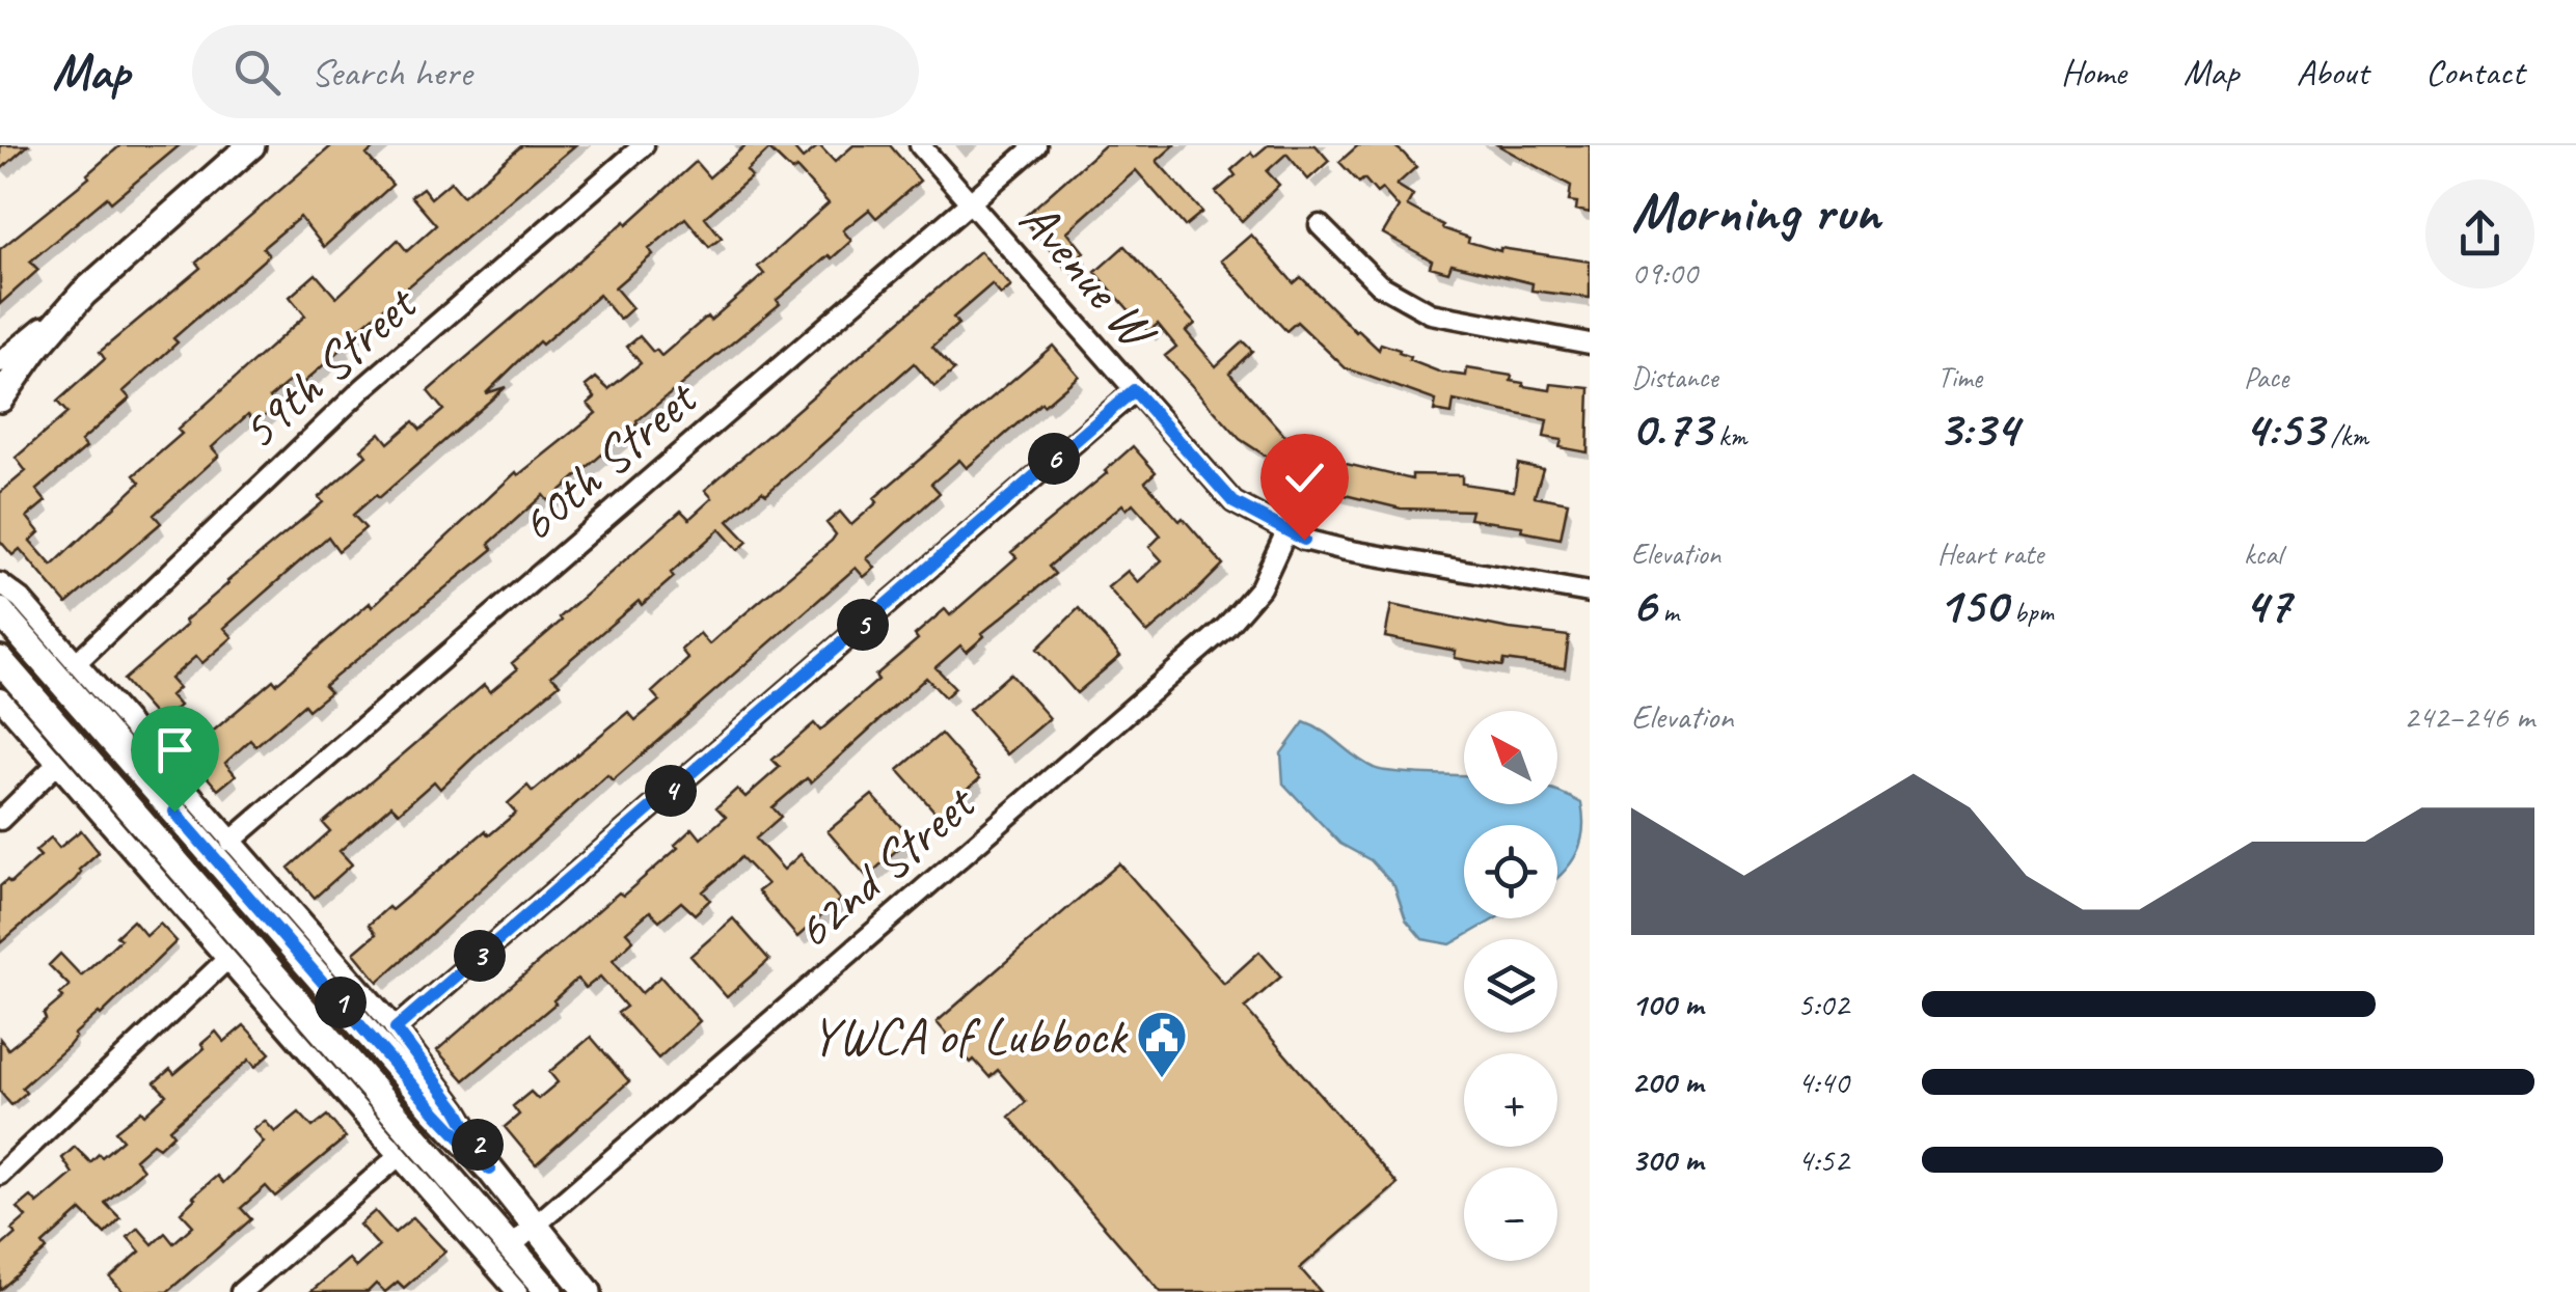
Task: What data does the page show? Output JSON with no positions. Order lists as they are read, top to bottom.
{
  "streets": {
    "street": [
      "Avenue W",
      "59th Street",
      "60th Street",
      "62nd Street"
    ]
  },
  "crossings": [
    ["Avenue W", "60th Street"],
    ["Avenue W", "62nd Street"]
  ],
  "places": {
    "public building": ["YWCA of Lubbock"]
  },
  "north": "top left",
  "page": {
    "header": "Map",
    "search": "Search here",
    "nav": [
      "Home",
      "Map",
      "About",
      "Contact"
    ],
    "heading": ["Morning run", "09:00"],
    "stats": [
      ["Distance", "0.73 km"],
      ["Time", "3:34"],
      ["Pace", "4:53 /km"],
      ["Elevation", "6 m"],
      ["Heart rate", "150 bpm"],
      ["kcal", "47"]
    ],
    "pins": [
      "6",
      "5",
      "4",
      "3",
      "1",
      "2"
    ],
    "chart": ["Elevation", "242–246 m"],
    "map_buttons": ["+", "−"],
    "list": [
      {
        "name": "100 m",
        "note": "5:02"
      },
      {
        "name": "200 m",
        "note": "4:40"
      },
      {
        "name": "300 m",
        "note": "4:52"
      }
    ]
  }
}
